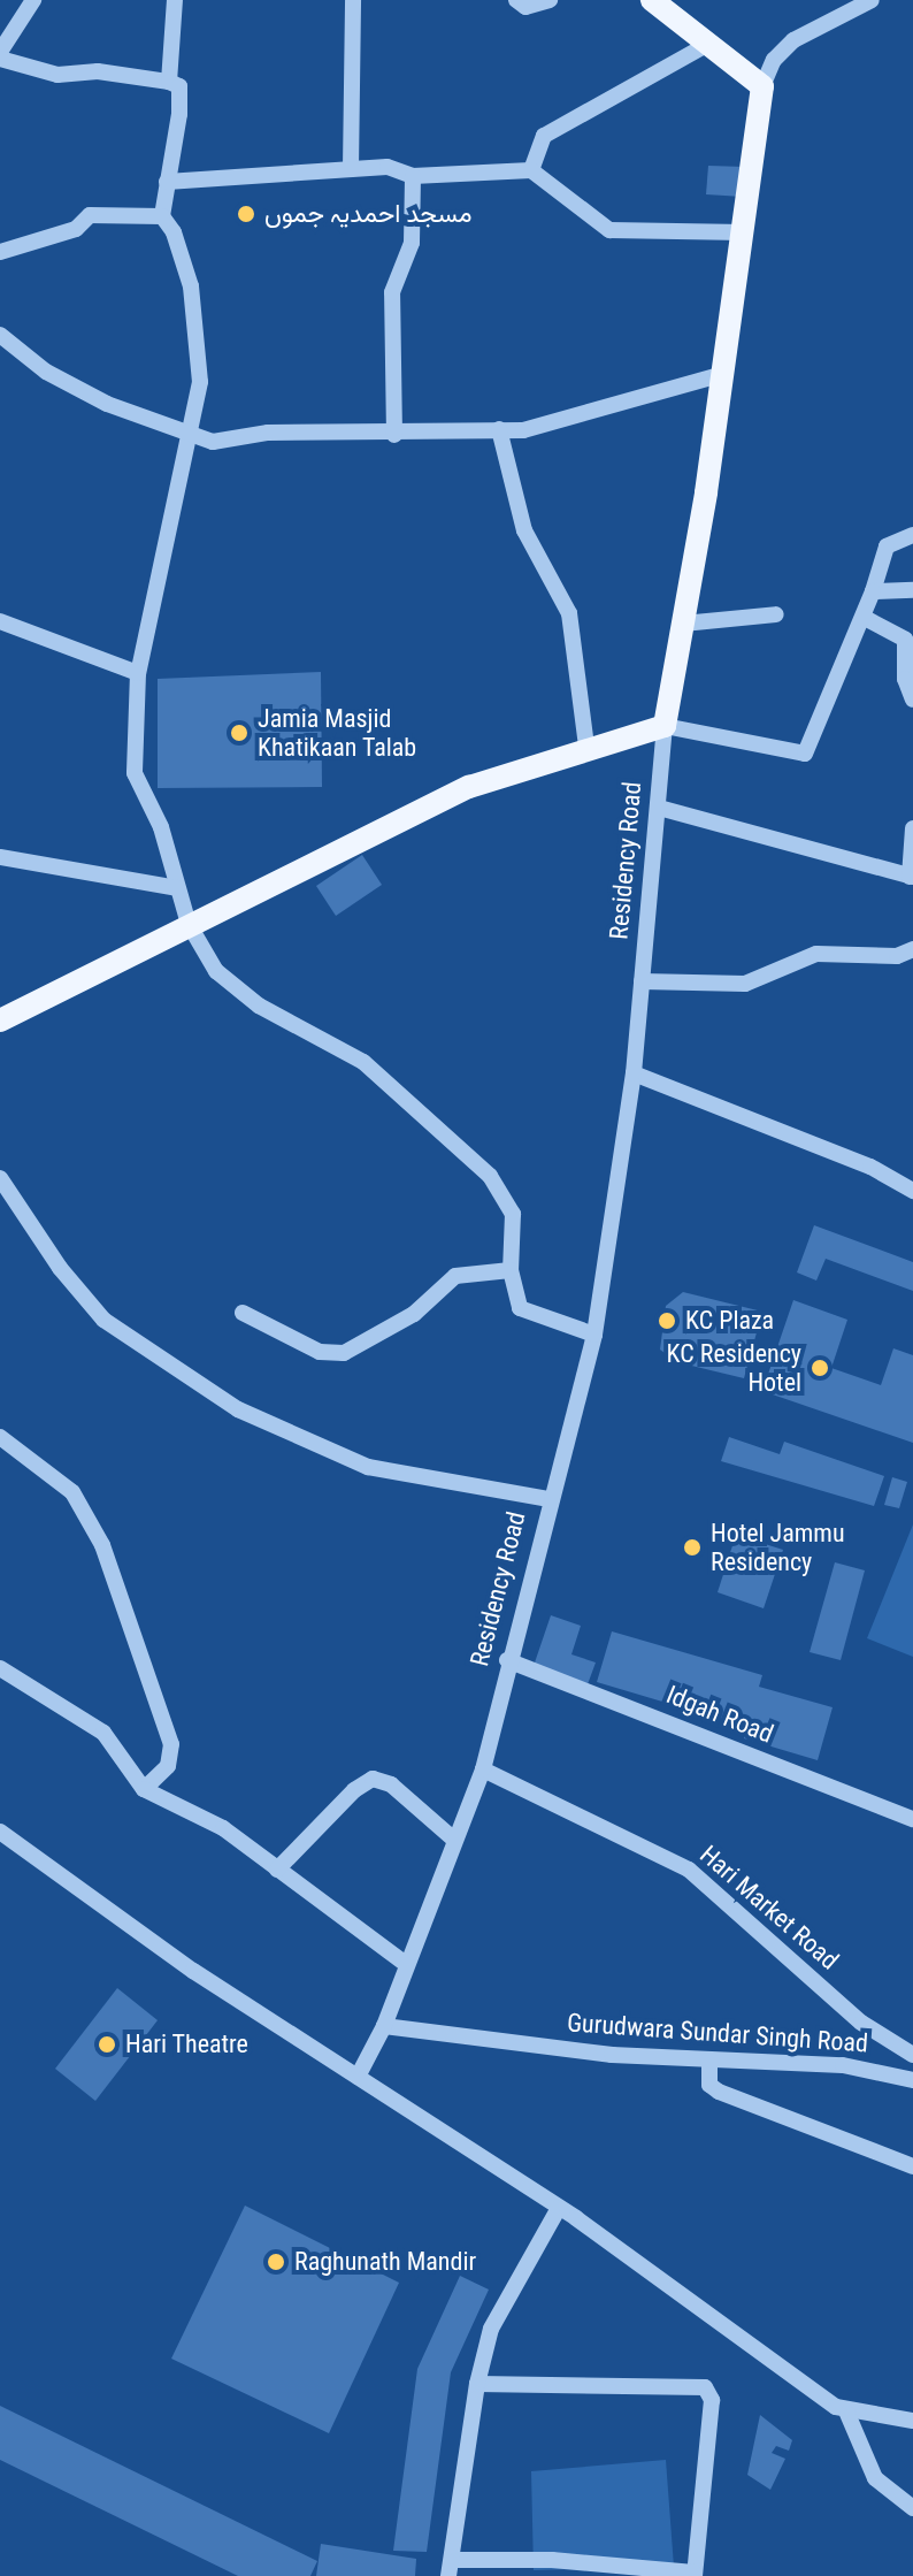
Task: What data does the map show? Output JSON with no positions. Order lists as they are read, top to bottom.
{
  "streets": {
    "main road": ["Residency Road"],
    "street": ["Idgah Road", "Hari Market Road", "Gurudwara Sundar Singh Road"]
  },
  "crossings": [
    ["Residency Road", "Idgah Road"],
    ["Residency Road", "Hari Market Road"],
    ["Residency Road", "Gurudwara Sundar Singh Road"]
  ],
  "places": [
    "مسجد احمدیہ جموں",
    "Jamia Masjid Khatikaan Talab",
    "KC Plaza",
    "KC Residency Hotel",
    "Hotel Jammu Residency",
    "Hari Theatre",
    "Raghunath Mandir"
  ]
}
